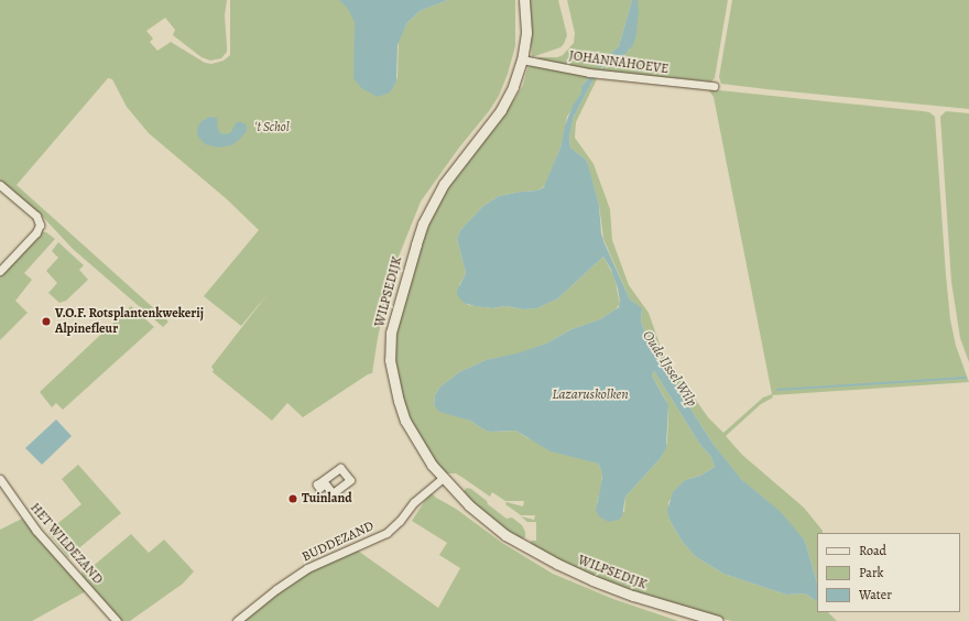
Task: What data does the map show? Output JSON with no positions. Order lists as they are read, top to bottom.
{
  "streets": {
    "main road": ["WILPSEDIJK"],
    "street": ["JOHANNAHOEVE", "BUDDEZAND", "HET WILDEZAND"]
  },
  "crossings": [
    ["JOHANNAHOEVE", "WILPSEDIJK"],
    ["WILPSEDIJK", "BUDDEZAND"]
  ],
  "water": ["Oude IJssel Wilp", "Lazaruskolken"],
  "parks": ["'t Schol"],
  "places": ["V.O.F. Rotsplantenkwekerij Alpinefleur", "Tuinland"],
  "legend": ["Road", "Park", "Water"]
}
